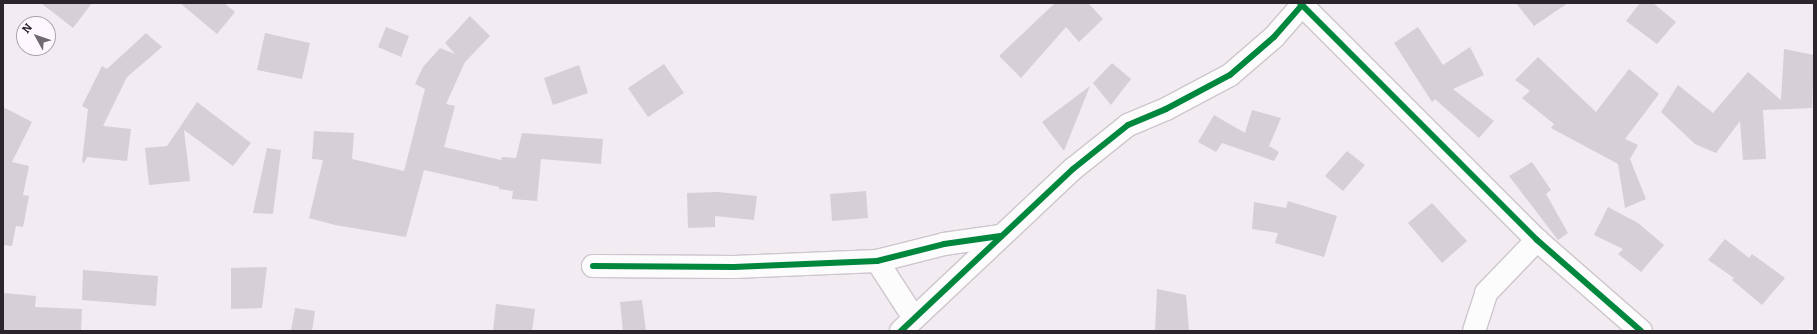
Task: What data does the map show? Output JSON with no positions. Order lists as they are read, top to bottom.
{
  "north": "top left"
}
